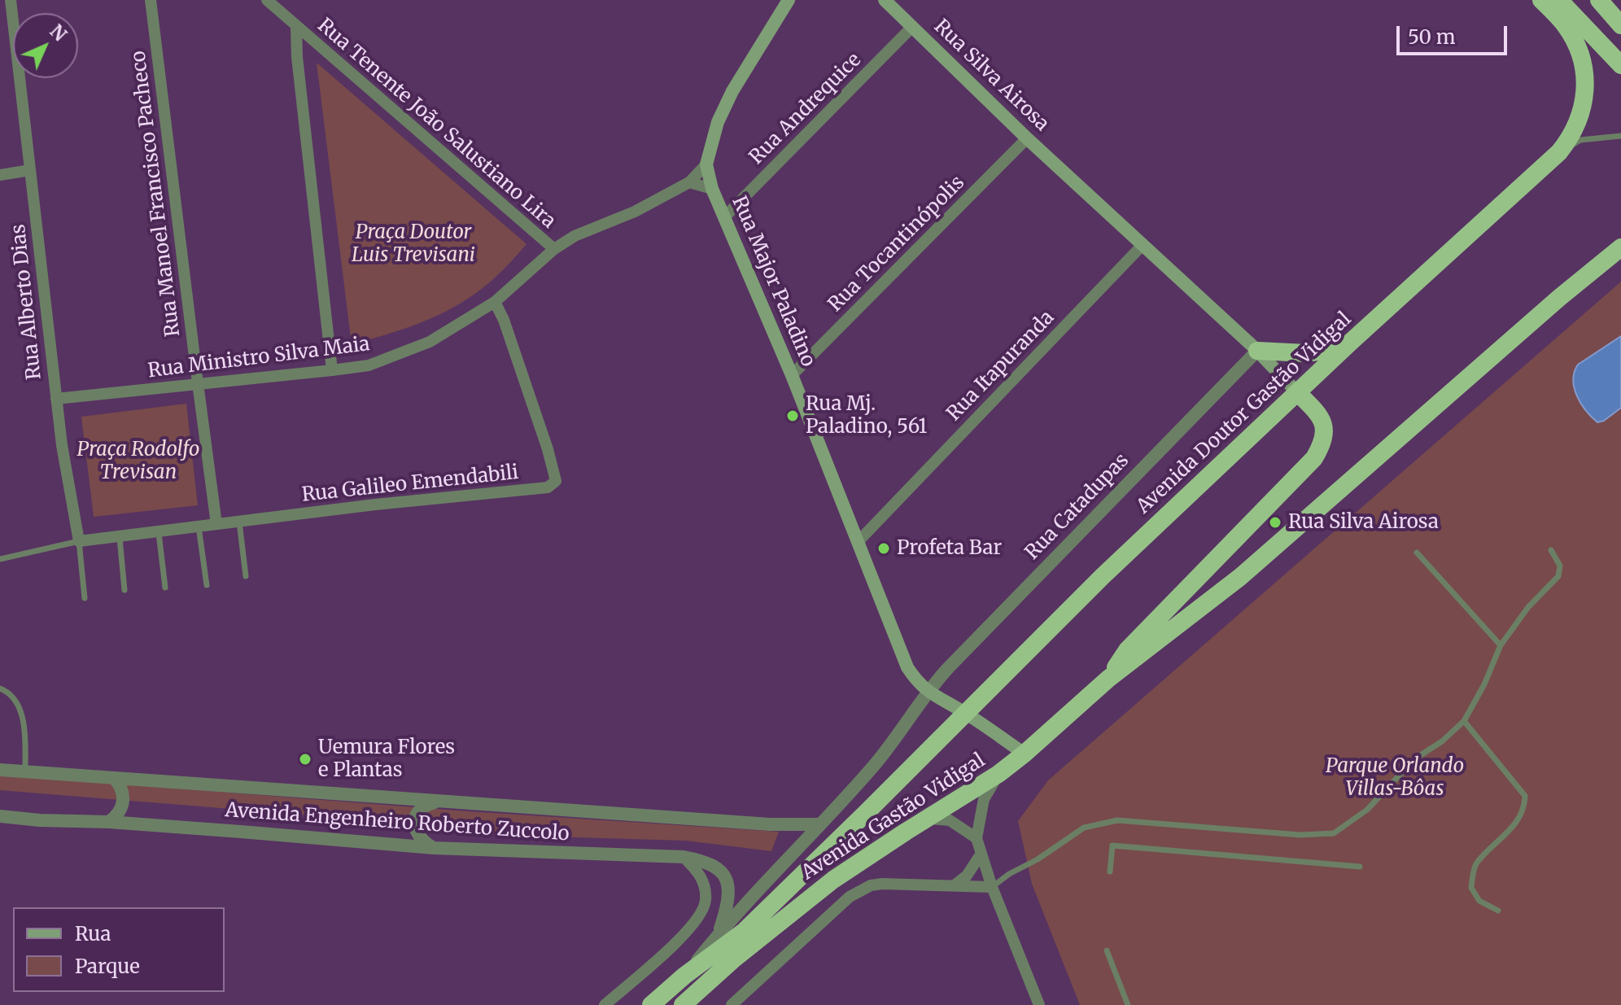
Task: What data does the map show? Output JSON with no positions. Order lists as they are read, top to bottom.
{
  "streets": {
    "highway": ["Avenida Doutor Gastão Vidigal", "Avenida Gastão Vidigal"],
    "main road": ["Rua Silva Airosa", "Rua Major Paladino"],
    "street": [
      "Rua Andrequice",
      "Rua Tenente João Salustiano Lira",
      "Rua Manoel Francisco Pacheco",
      "Rua Tocantinópolis",
      "Rua Alberto Dias",
      "Rua Ministro Silva Maia",
      "Rua Itapuranda",
      "Rua Galileo Emendabili",
      "Rua Catadupas",
      "Avenida Engenheiro Roberto Zuccolo"
    ]
  },
  "crossings": [
    ["Rua Silva Airosa", "Rua Andrequice"],
    ["Rua Silva Airosa", "Rua Tocantinópolis"],
    ["Rua Silva Airosa", "Rua Itapuranda"],
    ["Rua Silva Airosa", "Avenida Doutor Gastão Vidigal"],
    ["Rua Silva Airosa", "Rua Catadupas"],
    ["Rua Andrequice", "Rua Major Paladino"],
    ["Rua Tenente João Salustiano Lira", "Rua Ministro Silva Maia"],
    ["Rua Manoel Francisco Pacheco", "Rua Ministro Silva Maia"],
    ["Rua Manoel Francisco Pacheco", "Rua Galileo Emendabili"],
    ["Rua Tocantinópolis", "Rua Major Paladino"],
    ["Rua Major Paladino", "Rua Ministro Silva Maia"],
    ["Rua Major Paladino", "Rua Itapuranda"],
    ["Rua Major Paladino", "Avenida Doutor Gastão Vidigal"],
    ["Rua Major Paladino", "Rua Catadupas"],
    ["Rua Major Paladino", "Avenida Gastão Vidigal"],
    ["Rua Alberto Dias", "Rua Ministro Silva Maia"],
    ["Rua Alberto Dias", "Rua Galileo Emendabili"],
    ["Rua Ministro Silva Maia", "Rua Galileo Emendabili"],
    ["Avenida Doutor Gastão Vidigal", "Avenida Gastão Vidigal"],
    ["Rua Catadupas", "Avenida Gastão Vidigal"],
    ["Avenida Gastão Vidigal", "Avenida Engenheiro Roberto Zuccolo"]
  ],
  "parks": ["Praça Doutor Luis Trevisani", "Praça Rodolfo Trevisan", "Parque Orlando Villas-Bôas"],
  "places": [
    "Rua Mj. Paladino, 561",
    "Rua Silva Airosa",
    "Profeta Bar",
    "Uemura Flores e Plantas"
  ],
  "legend": ["Rua", "Parque"],
  "scale_bar": "50 m",
  "north": "top right"
}
